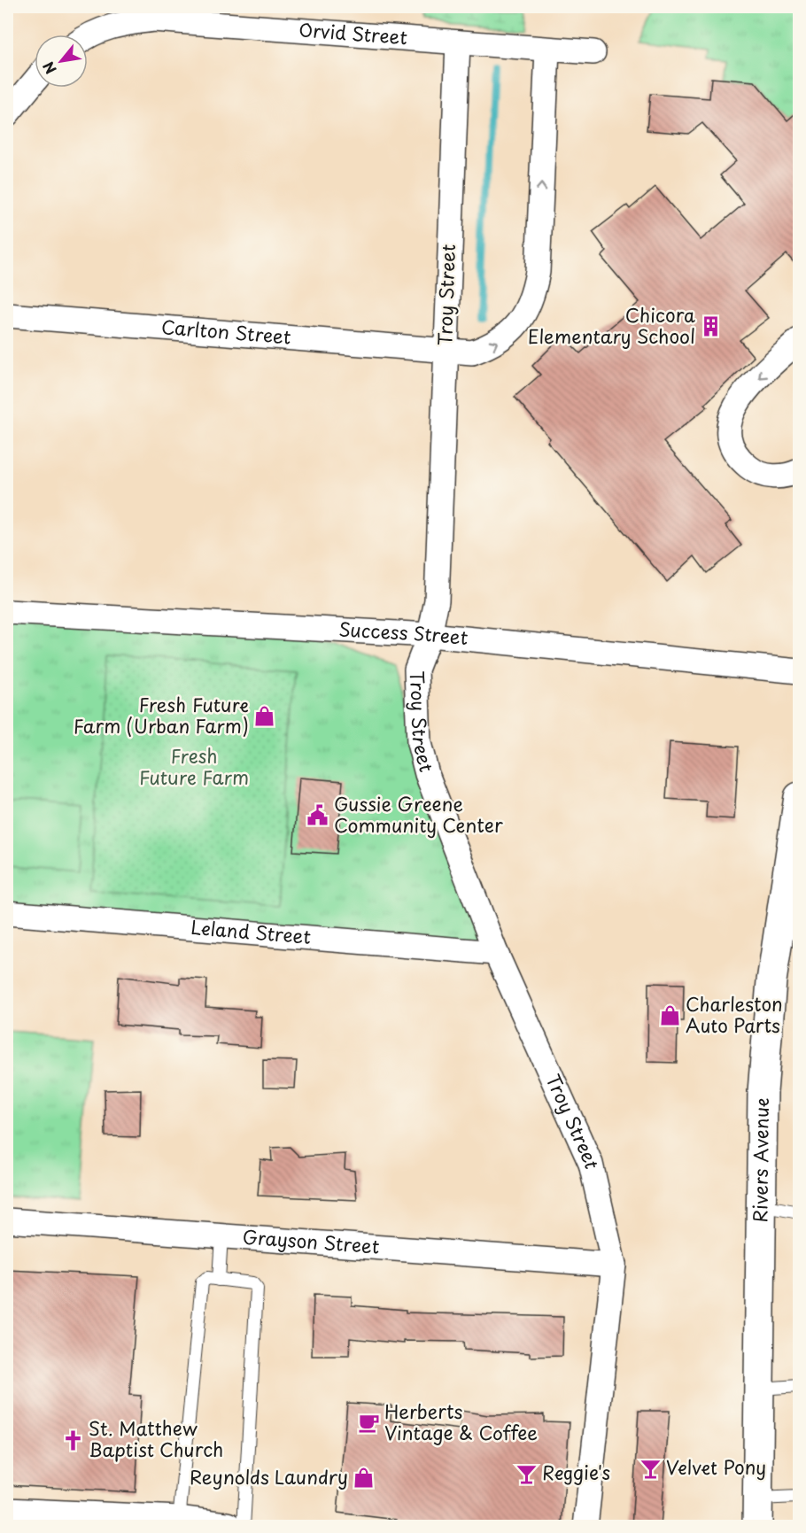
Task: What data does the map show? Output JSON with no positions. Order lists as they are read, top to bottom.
{
  "streets": {
    "main road": ["Rivers Avenue"],
    "street": [
      "Orvid Street",
      "Troy Street",
      "Carlton Street",
      "Success Street",
      "Leland Street",
      "Grayson Street"
    ]
  },
  "crossings": [
    ["Orvid Street", "Troy Street"],
    ["Orvid Street", "Carlton Street"],
    ["Troy Street", "Carlton Street"],
    ["Troy Street", "Success Street"],
    ["Troy Street", "Leland Street"],
    ["Troy Street", "Grayson Street"]
  ],
  "one_way": ["Carlton Street"],
  "parks": ["Fresh Future Farm"],
  "places": {
    "building": ["Chicora Elementary School"],
    "shop": ["Fresh Future Farm (Urban Farm)", "Charleston Auto Parts", "Reynolds Laundry"],
    "public building": ["Gussie Greene Community Center"],
    "cafe": ["Herberts Vintage & Coffee"],
    "church": ["St. Matthew Baptist Church"],
    "bar": ["Velvet Pony", "Reggie's"]
  },
  "north": "bottom left"
}
